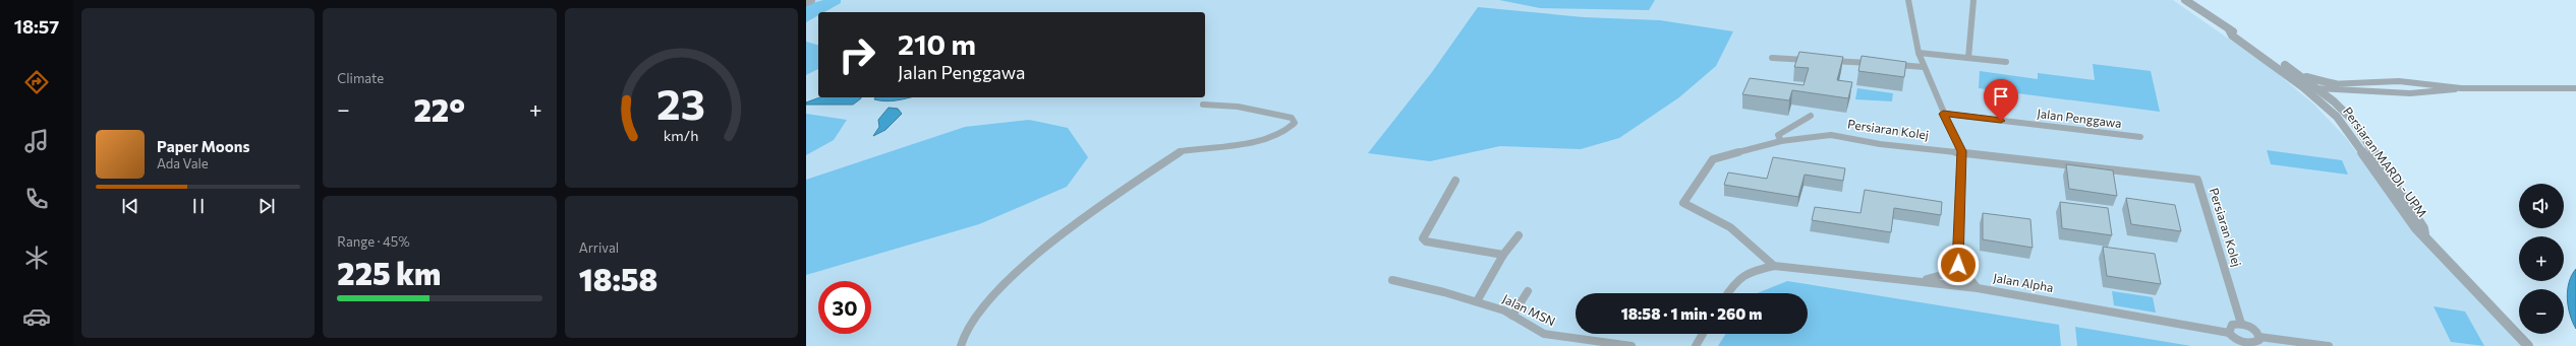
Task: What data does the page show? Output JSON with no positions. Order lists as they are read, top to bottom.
{
  "streets": {
    "street": [
      "Jalan Penggawa",
      "Persiaran Kolej",
      "Persiaran MARDI - UPM",
      "Jalan Alpha",
      "Jalan MSN"
    ]
  },
  "crossings": [
    ["Persiaran Kolej", "Jalan Alpha"]
  ],
  "page": {
    "tabs": "18:57",
    "tile": [
      "Climate",
      ["Range · 45%", "225 km"],
      ["Arrival", "18:58"]
    ],
    "turn": ["210 m", "Jalan Penggawa"],
    "heat": ["−", "22°", "+"],
    "song": ["Paper Moons", "Ada Vale"],
    "map_buttons": ["+", "−"],
    "limit": "30",
    "trip": "18:58 · 1 min · 260 m",
    "gauge": ["23", "km/h"]
  }
}
